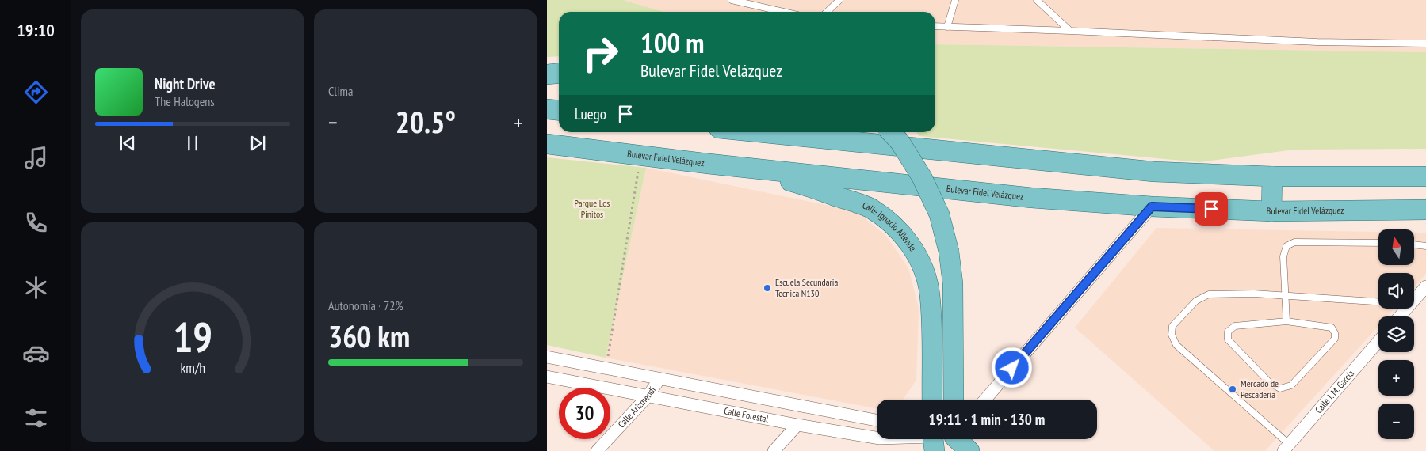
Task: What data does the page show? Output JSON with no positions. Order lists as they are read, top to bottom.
{
  "streets": {
    "main road": ["Bulevar Fidel Velázquez", "Calle Ignacio Allende"],
    "street": ["Calle J. M. García", "Calle Arizmendi", "Calle Forestal"]
  },
  "crossings": [
    ["Bulevar Fidel Velázquez", "Calle Ignacio Allende"],
    ["Calle Arizmendi", "Calle Forestal"]
  ],
  "parks": ["Parque Los Pinitos"],
  "places": ["Escuela Secundaria Tecnica N130", "Mercado de Pescadería"],
  "north": "top",
  "page": {
    "tabs": "19:10",
    "tile": [
      "Clima",
      ["Autonomía · 72%", "360 km"]
    ],
    "turn": ["100 m", "Bulevar Fidel Velázquez"],
    "song": ["Night Drive", "The Halogens"],
    "then": "Luego",
    "heat": ["−", "20.5°", "+"],
    "map_buttons": ["+", "−"],
    "limit": "30",
    "trip": "19:11 · 1 min · 130 m",
    "gauge": ["19", "km/h"]
  }
}
